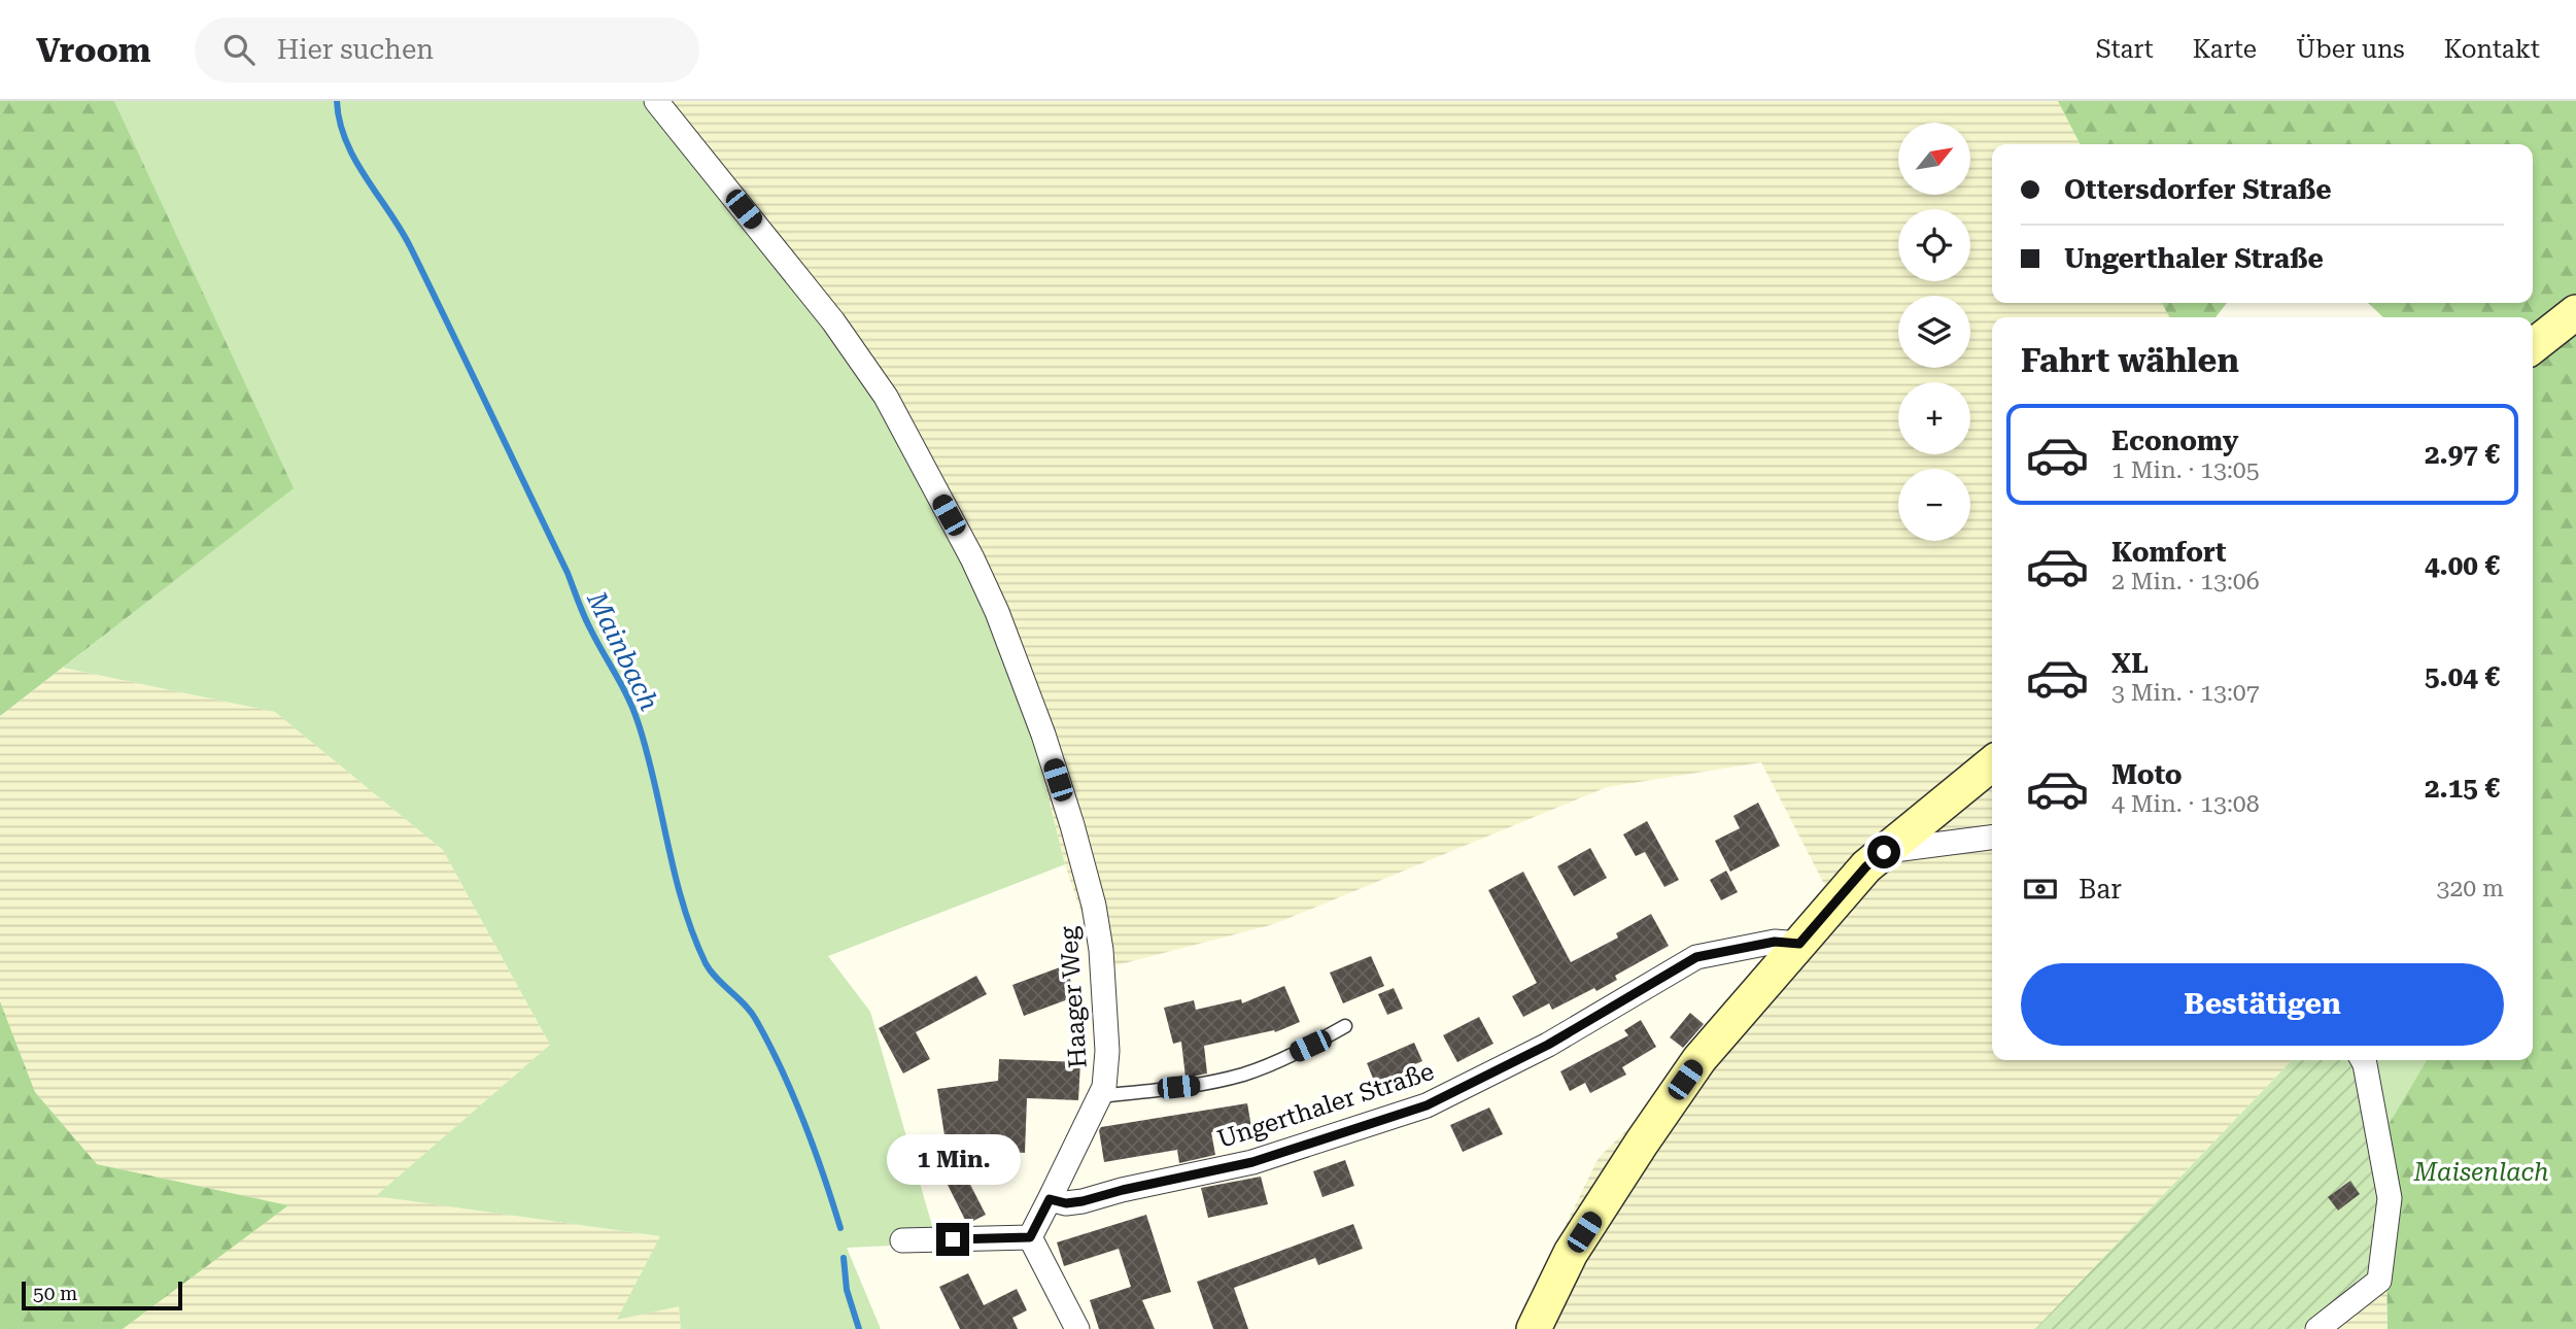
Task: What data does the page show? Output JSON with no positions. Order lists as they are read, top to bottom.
{
  "streets": {
    "street": ["Haager Weg", "Ungerthaler Straße"]
  },
  "crossings": [
    ["Haager Weg", "Ungerthaler Straße"]
  ],
  "water": ["Mainbach"],
  "parks": ["Maisenlach"],
  "scale_bar": "50 m",
  "north": "top right",
  "page": {
    "header": "Vroom",
    "search": "Hier suchen",
    "nav": [
      "Start",
      "Karte",
      "Über uns",
      "Kontakt"
    ],
    "map_buttons": ["+", "−"],
    "banner": ["Ottersdorfer Straße", "Ungerthaler Straße"],
    "heading": "Fahrt wählen",
    "list": [
      {
        "name": "Economy",
        "note": "1 Min. · 13:05",
        "value": "2.97 €"
      },
      {
        "name": "Komfort",
        "note": "2 Min. · 13:06",
        "value": "4.00 €"
      },
      {
        "name": "XL",
        "note": "3 Min. · 13:07",
        "value": "5.04 €"
      },
      {
        "name": "Moto",
        "note": "4 Min. · 13:08",
        "value": "2.15 €"
      }
    ],
    "pay": ["Bar", "320 m"],
    "buttons": "Bestätigen",
    "bubble": "1 Min.",
    "scale": "50 m"
  }
}
